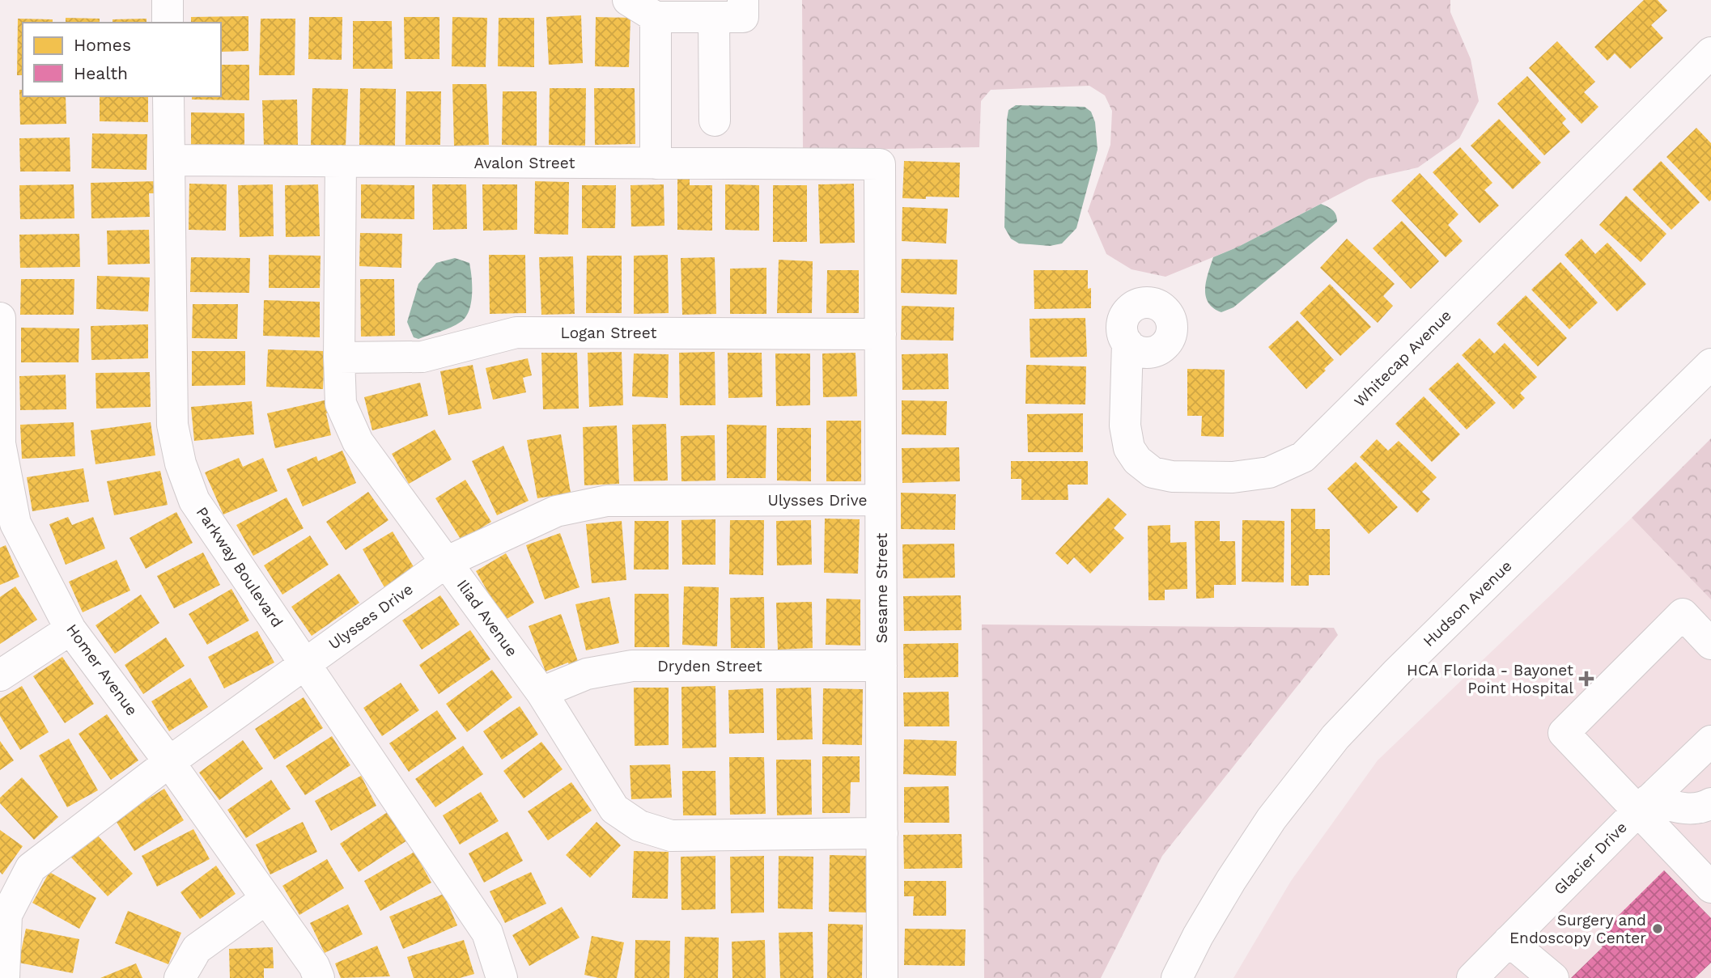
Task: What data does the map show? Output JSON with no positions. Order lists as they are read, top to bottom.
{
  "streets": {
    "street": [
      "Avalon Street",
      "Logan Street",
      "Whitecap Avenue",
      "Ulysses Drive",
      "Parkway Boulevard",
      "Sesame Street",
      "Hudson Avenue",
      "Iliad Avenue",
      "Dryden Street",
      "Homer Avenue",
      "Glacier Drive"
    ]
  },
  "crossings": [
    ["Avalon Street", "Parkway Boulevard"],
    ["Avalon Street", "Sesame Street"],
    ["Avalon Street", "Iliad Avenue"],
    ["Logan Street", "Sesame Street"],
    ["Logan Street", "Iliad Avenue"],
    ["Ulysses Drive", "Parkway Boulevard"],
    ["Ulysses Drive", "Sesame Street"],
    ["Ulysses Drive", "Iliad Avenue"],
    ["Ulysses Drive", "Homer Avenue"],
    ["Sesame Street", "Iliad Avenue"],
    ["Sesame Street", "Dryden Street"],
    ["Iliad Avenue", "Dryden Street"]
  ],
  "places": {
    "health": ["HCA Florida - Bayonet Point Hospital"],
    "other": ["Surgery and Endoscopy Center"]
  },
  "legend": ["Homes", "Health"]
}
